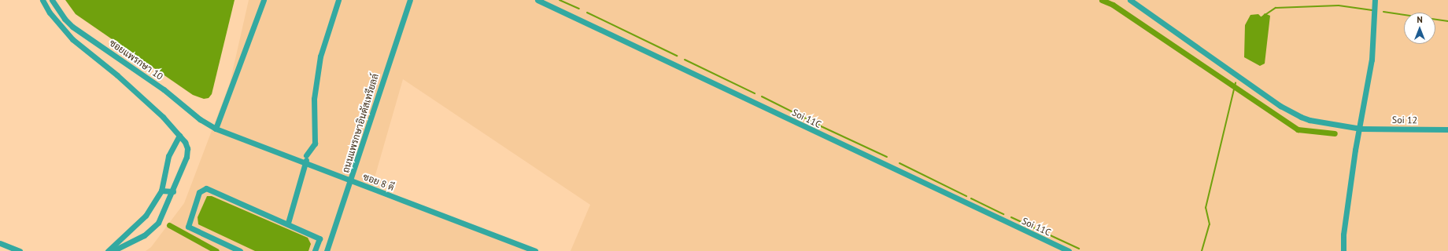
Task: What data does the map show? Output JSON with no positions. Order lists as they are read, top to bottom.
{
  "streets": {
    "street": [
      "ซอยแพรกษา 10",
      "Soi 11C",
      "Soi 12",
      "ถนนแพรกษาอินดัสเทรียลล์",
      "ซอย 8 ดี"
    ]
  },
  "crossings": [
    ["ซอยแพรกษา 10", "ซอย 8 ดี"],
    ["ถนนแพรกษาอินดัสเทรียลล์", "ซอย 8 ดี"]
  ],
  "north": "top"
}
